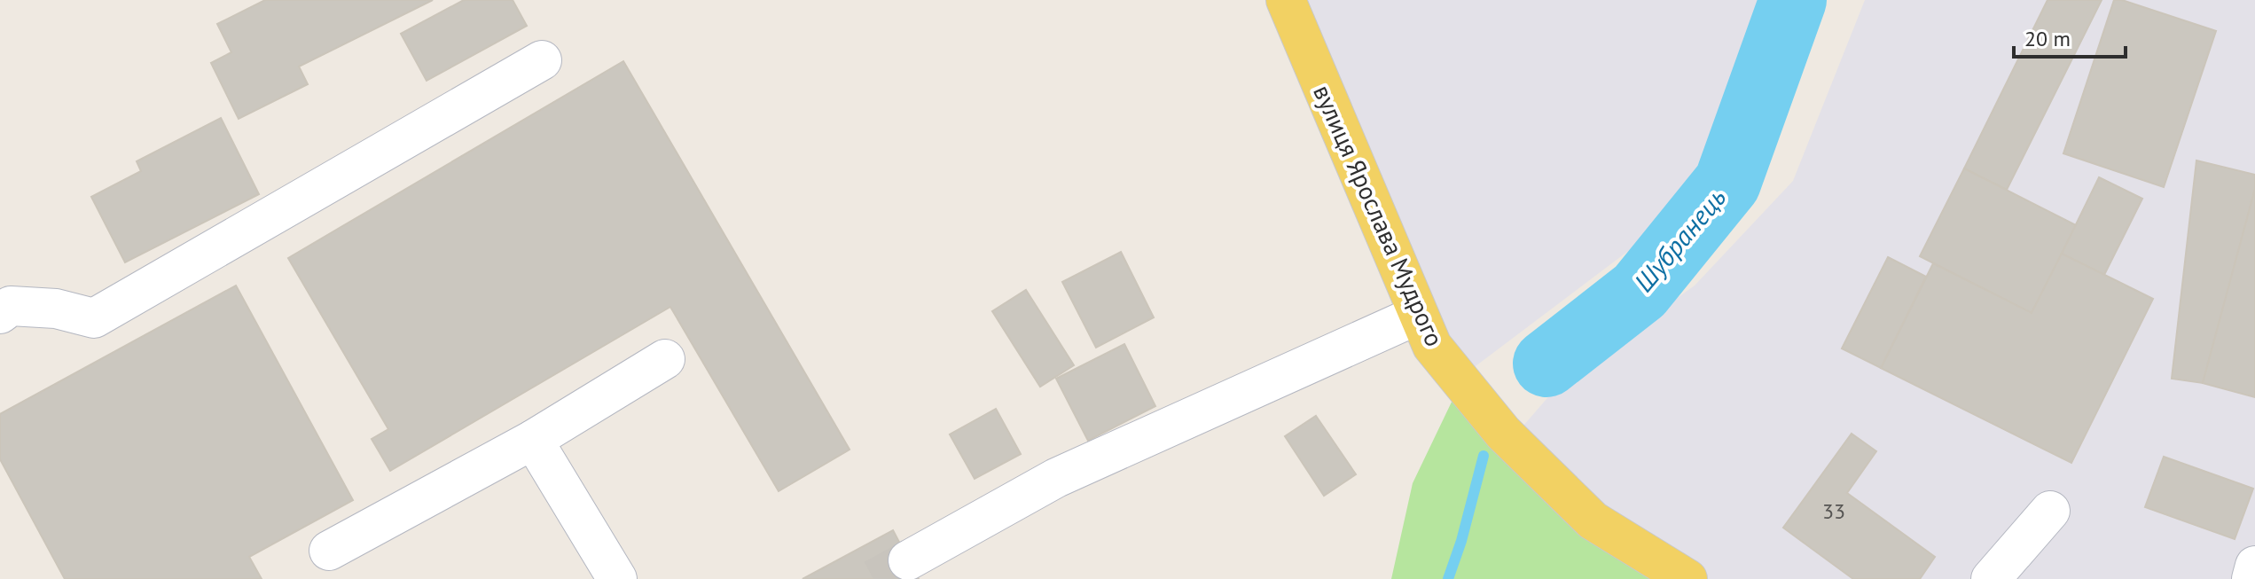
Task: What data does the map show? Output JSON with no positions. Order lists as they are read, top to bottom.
{
  "streets": {
    "main road": ["вулиця Ярослава Мудрого"]
  },
  "water": ["Шубранець"],
  "house_numbers": ["33"],
  "scale_bar": "20 m"
}
